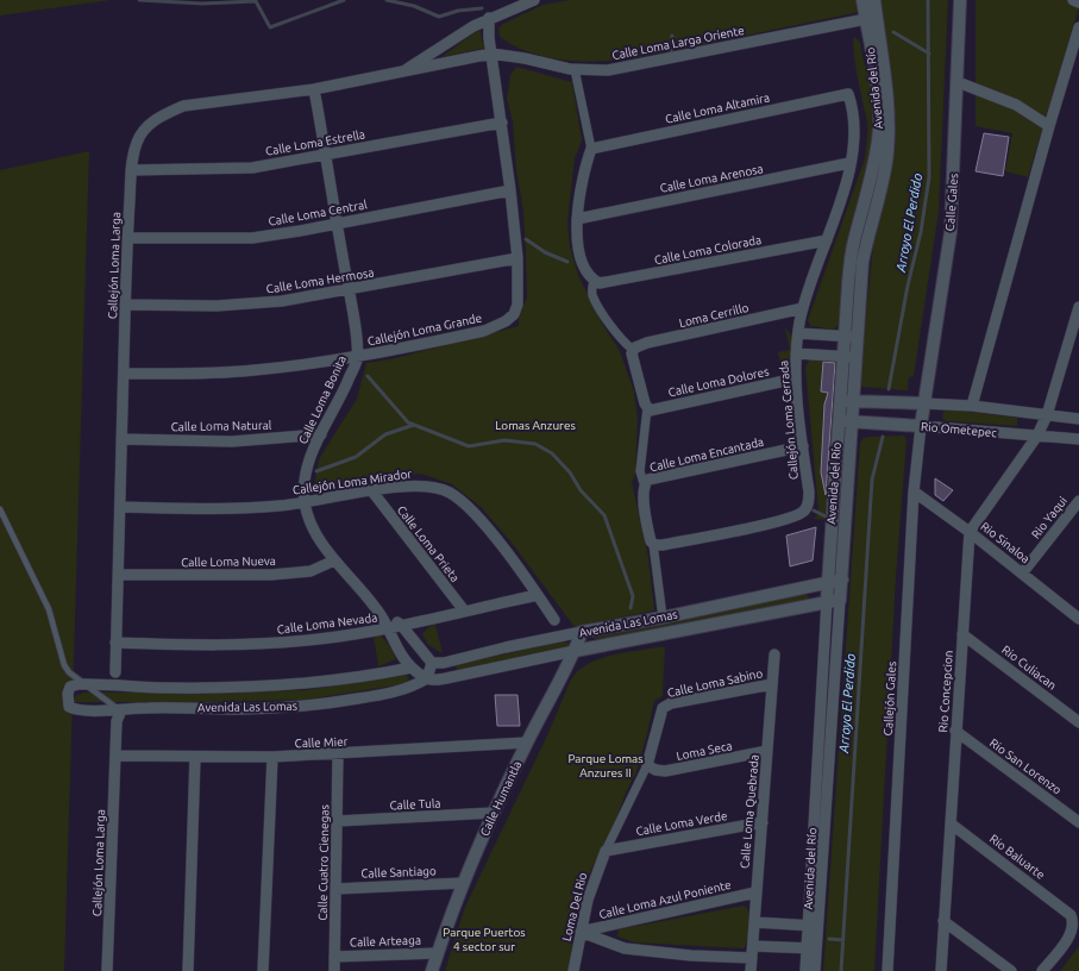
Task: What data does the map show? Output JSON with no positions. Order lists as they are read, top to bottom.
{
  "streets": {
    "street": [
      "Calle Loma Larga Oriente",
      "Avenida del Río",
      "Calle Loma Altamira",
      "Calle Loma Estrella",
      "Calle Loma Arenosa",
      "Calle Gales",
      "Calle Loma Central",
      "Calle Loma Colorada",
      "Callejón Loma Larga",
      "Calle Loma Hermosa",
      "Loma Cerrillo",
      "Callejón Loma Grande",
      "Calle Loma Dolores",
      "Calle Loma Bonita",
      "Callejón Loma Cerrada",
      "Calle Loma Natural",
      "Rio Ometepec",
      "Calle Loma Encantada",
      "Callejón Loma Mirador",
      "Rio Yaqui",
      "Rio Sinaloa",
      "Calle Loma Prieta",
      "Calle Loma Nueva",
      "Calle Loma Nevada",
      "Avenida Las Lomas",
      "Rio Culiacan",
      "Calle Loma Sabino",
      "Rio Concepcion",
      "Callejón Gales",
      "Calle Mier",
      "Loma Seca",
      "Rio San Lorenzo",
      "Calle Humantla",
      "Calle Tula",
      "Calle Loma Quebrada",
      "Calle Loma Verde",
      "Rio Baluarte",
      "Calle Cuatro Cienegas",
      "Calle Santiago",
      "Calle Loma Azul Poniente",
      "Loma Del Rio",
      "Calle Arteaga"
    ]
  },
  "crossings": [
    ["Calle Loma Larga Oriente", "Avenida del Río"],
    ["Calle Loma Larga Oriente", "Callejón Loma Larga"],
    ["Calle Loma Larga Oriente", "Callejón Loma Grande"],
    ["Avenida del Río", "Rio Ometepec"],
    ["Avenida del Río", "Avenida Las Lomas"],
    ["Calle Loma Altamira", "Callejón Loma Cerrada"],
    ["Calle Loma Estrella", "Callejón Loma Larga"],
    ["Calle Loma Estrella", "Callejón Loma Grande"],
    ["Calle Loma Estrella", "Calle Loma Bonita"],
    ["Calle Loma Arenosa", "Callejón Loma Cerrada"],
    ["Calle Gales", "Rio Ometepec"],
    ["Calle Gales", "Callejón Gales"],
    ["Calle Loma Central", "Callejón Loma Larga"],
    ["Calle Loma Central", "Callejón Loma Grande"],
    ["Calle Loma Central", "Calle Loma Bonita"],
    ["Calle Loma Colorada", "Callejón Loma Cerrada"],
    ["Callejón Loma Larga", "Calle Loma Hermosa"],
    ["Callejón Loma Larga", "Callejón Loma Grande"],
    ["Callejón Loma Larga", "Calle Loma Bonita"],
    ["Callejón Loma Larga", "Calle Loma Natural"],
    ["Callejón Loma Larga", "Callejón Loma Mirador"],
    ["Callejón Loma Larga", "Calle Loma Nueva"],
    ["Callejón Loma Larga", "Calle Loma Nevada"],
    ["Callejón Loma Larga", "Avenida Las Lomas"],
    ["Callejón Loma Larga", "Calle Mier"],
    ["Calle Loma Hermosa", "Callejón Loma Grande"],
    ["Calle Loma Hermosa", "Calle Loma Bonita"],
    ["Loma Cerrillo", "Callejón Loma Cerrada"],
    ["Callejón Loma Grande", "Calle Loma Bonita"],
    ["Calle Loma Dolores", "Callejón Loma Cerrada"],
    ["Calle Loma Bonita", "Calle Loma Natural"],
    ["Calle Loma Bonita", "Callejón Loma Mirador"],
    ["Calle Loma Bonita", "Calle Loma Nueva"],
    ["Calle Loma Bonita", "Calle Loma Nevada"],
    ["Calle Loma Bonita", "Avenida Las Lomas"],
    ["Callejón Loma Cerrada", "Calle Loma Encantada"],
    ["Rio Ometepec", "Callejón Gales"],
    ["Callejón Loma Mirador", "Calle Loma Prieta"],
    ["Callejón Loma Mirador", "Calle Loma Nevada"],
    ["Rio Yaqui", "Rio Sinaloa"],
    ["Rio Sinaloa", "Rio Concepcion"],
    ["Rio Sinaloa", "Callejón Gales"],
    ["Calle Loma Prieta", "Calle Loma Nevada"],
    ["Avenida Las Lomas", "Calle Humantla"],
    ["Rio Culiacan", "Rio Concepcion"],
    ["Calle Loma Sabino", "Loma Seca"],
    ["Calle Loma Sabino", "Calle Loma Quebrada"],
    ["Rio Concepcion", "Rio San Lorenzo"],
    ["Rio Concepcion", "Rio Baluarte"],
    ["Calle Mier", "Calle Humantla"],
    ["Calle Mier", "Calle Cuatro Cienegas"],
    ["Loma Seca", "Calle Loma Quebrada"],
    ["Calle Humantla", "Calle Tula"],
    ["Calle Humantla", "Calle Santiago"],
    ["Calle Humantla", "Calle Arteaga"],
    ["Calle Tula", "Calle Cuatro Cienegas"],
    ["Calle Loma Quebrada", "Calle Loma Verde"],
    ["Calle Loma Quebrada", "Calle Loma Azul Poniente"],
    ["Calle Loma Verde", "Loma Del Rio"],
    ["Calle Cuatro Cienegas", "Calle Santiago"],
    ["Calle Cuatro Cienegas", "Calle Arteaga"],
    ["Calle Loma Azul Poniente", "Loma Del Rio"]
  ],
  "water": ["Arroyo El Perdido"],
  "parks": ["Lomas Anzures", "Parque Lomas Anzures II", "Parque Puertos 4 sector sur"]
}
